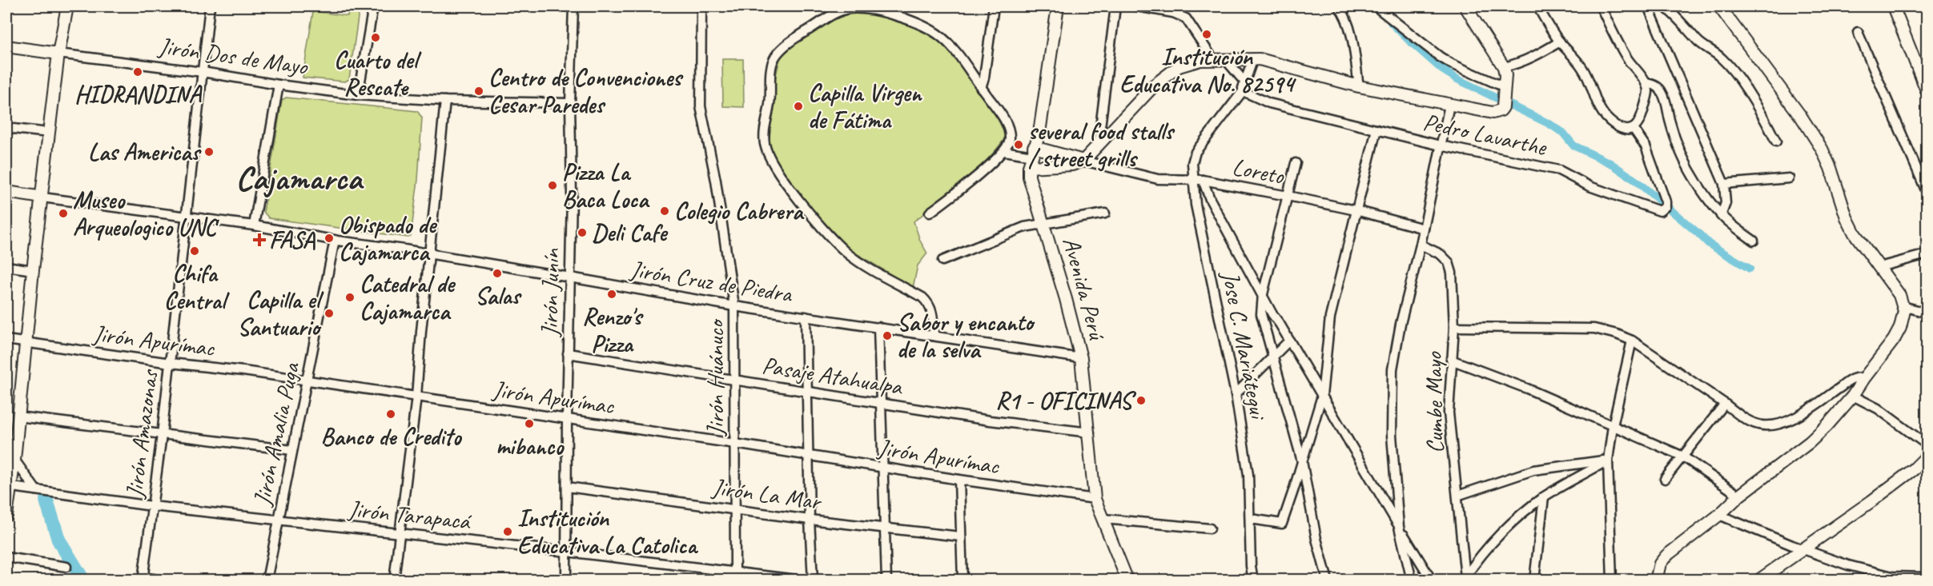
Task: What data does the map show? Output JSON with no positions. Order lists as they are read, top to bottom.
{
  "streets": {
    "street": [
      "Jirón Dos de Mayo",
      "Pedro Lavarthe",
      "Loreto",
      "Jirón Cruz de Piedra",
      "Avenida Perú",
      "Jirón Junín",
      "Jirón Apurímac",
      "Jose C. Mariátegui",
      "Pasaje Atahualpa",
      "Jirón Huánuco",
      "Cumbe Mayo",
      "Jirón Amazonas",
      "Jirón Amalia Puga",
      "Jirón La Mar",
      "Jirón Tarapacá"
    ]
  },
  "crossings": [
    ["Jirón Dos de Mayo", "Jirón Junín"],
    ["Jirón Dos de Mayo", "Jirón Amazonas"],
    ["Pedro Lavarthe", "Jose C. Mariátegui"],
    ["Loreto", "Jose C. Mariátegui"],
    ["Jirón Cruz de Piedra", "Avenida Perú"],
    ["Jirón Cruz de Piedra", "Jirón Junín"],
    ["Jirón Cruz de Piedra", "Jirón Huánuco"],
    ["Jirón Cruz de Piedra", "Jirón Amazonas"],
    ["Jirón Cruz de Piedra", "Jirón Amalia Puga"],
    ["Avenida Perú", "Jirón Apurímac"],
    ["Avenida Perú", "Pasaje Atahualpa"],
    ["Jirón Junín", "Jirón Apurímac"],
    ["Jirón Junín", "Pasaje Atahualpa"],
    ["Jirón Junín", "Jirón La Mar"],
    ["Jirón Junín", "Jirón Tarapacá"],
    ["Jirón Apurímac", "Jirón Huánuco"],
    ["Jirón Apurímac", "Jirón Amazonas"],
    ["Jirón Apurímac", "Jirón Amalia Puga"],
    ["Pasaje Atahualpa", "Jirón Huánuco"],
    ["Jirón Huánuco", "Jirón La Mar"],
    ["Jirón Huánuco", "Jirón Tarapacá"],
    ["Jirón Amazonas", "Jirón Tarapacá"],
    ["Jirón Amalia Puga", "Jirón Tarapacá"]
  ],
  "districts": ["Cajamarca"],
  "places": {
    "other": [
      "Institución Educativa No. 82594",
      "Cuarto del Rescate",
      "HIDRANDINA",
      "Centro de Convenciones Cesar Paredes",
      "Capilla Virgen de Fátima",
      "several food stalls / street grills",
      "Las Americas",
      "Pizza La Baca Loca",
      "Colegio Cabrera",
      "Museo Arqueologico UNC",
      "Deli Cafe",
      "Obispado de Cajamarca",
      "Chifa Central",
      "Salas",
      "Renzo's Pizza",
      "Catedral de Cajamarca",
      "Capilla el Santuario",
      "Sabor y encanto de la selva",
      "R1 - OFICINAS",
      "Banco de Credito",
      "mibanco",
      "Institución Educativa La Catolica"
    ],
    "health": ["FASA"]
  }
}
